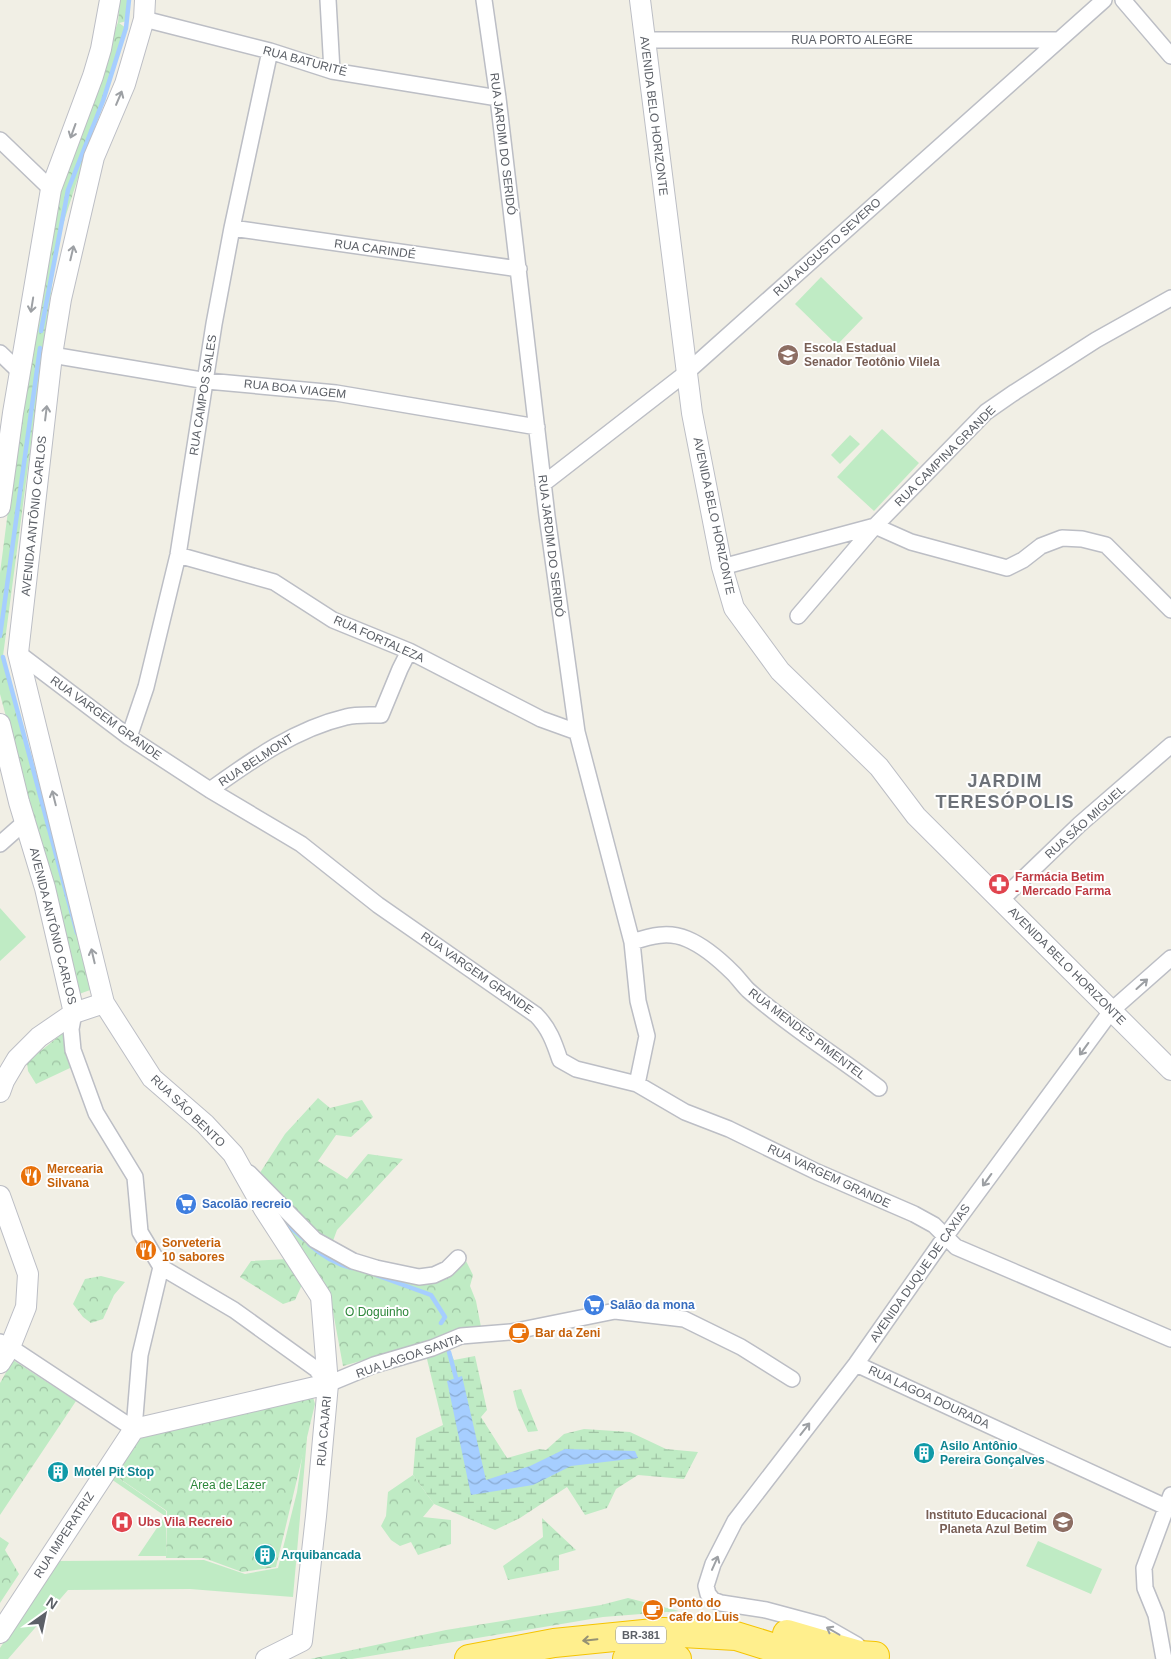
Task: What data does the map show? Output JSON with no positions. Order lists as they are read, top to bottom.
{
  "streets": {
    "highway": ["BR-381"],
    "street": [
      "RUA PORTO ALEGRE",
      "RUA BATURITÉ",
      "AVENIDA BELO HORIZONTE",
      "RUA JARDIM DO SERIDÓ",
      "RUA AUGUSTO SEVERO",
      "RUA CARINDÉ",
      "RUA BOA VIAGEM",
      "RUA CAMPOS SALES",
      "RUA CAMPINA GRANDE",
      "AVENIDA ANTÔNIO CARLOS",
      "RUA FORTALEZA",
      "RUA VARGEM GRANDE",
      "RUA BELMONT",
      "RUA SÃO MIGUEL",
      "RUA MENDES PIMENTEL",
      "RUA SÃO BENTO",
      "AVENIDA DUQUE DE CAXIAS",
      "RUA LAGOA SANTA",
      "RUA LAGOA DOURADA",
      "RUA CAJARI",
      "RUA IMPERATRIZ"
    ]
  },
  "crossings": [
    ["RUA PORTO ALEGRE", "AVENIDA BELO HORIZONTE"],
    ["RUA PORTO ALEGRE", "RUA AUGUSTO SEVERO"],
    ["RUA BATURITÉ", "RUA JARDIM DO SERIDÓ"],
    ["RUA BATURITÉ", "RUA CAMPOS SALES"],
    ["RUA BATURITÉ", "AVENIDA ANTÔNIO CARLOS"],
    ["AVENIDA BELO HORIZONTE", "RUA AUGUSTO SEVERO"],
    ["AVENIDA BELO HORIZONTE", "RUA SÃO MIGUEL"],
    ["AVENIDA BELO HORIZONTE", "AVENIDA DUQUE DE CAXIAS"],
    ["RUA JARDIM DO SERIDÓ", "RUA AUGUSTO SEVERO"],
    ["RUA JARDIM DO SERIDÓ", "RUA CARINDÉ"],
    ["RUA JARDIM DO SERIDÓ", "RUA BOA VIAGEM"],
    ["RUA JARDIM DO SERIDÓ", "RUA FORTALEZA"],
    ["RUA JARDIM DO SERIDÓ", "RUA VARGEM GRANDE"],
    ["RUA JARDIM DO SERIDÓ", "RUA MENDES PIMENTEL"],
    ["RUA CARINDÉ", "RUA CAMPOS SALES"],
    ["RUA BOA VIAGEM", "RUA CAMPOS SALES"],
    ["RUA BOA VIAGEM", "AVENIDA ANTÔNIO CARLOS"],
    ["RUA CAMPOS SALES", "RUA FORTALEZA"],
    ["RUA CAMPOS SALES", "RUA VARGEM GRANDE"],
    ["AVENIDA ANTÔNIO CARLOS", "RUA VARGEM GRANDE"],
    ["AVENIDA ANTÔNIO CARLOS", "RUA SÃO BENTO"],
    ["RUA FORTALEZA", "RUA BELMONT"],
    ["RUA VARGEM GRANDE", "RUA BELMONT"],
    ["RUA VARGEM GRANDE", "AVENIDA DUQUE DE CAXIAS"],
    ["RUA SÃO BENTO", "RUA LAGOA SANTA"],
    ["RUA SÃO BENTO", "RUA CAJARI"],
    ["AVENIDA DUQUE DE CAXIAS", "RUA LAGOA DOURADA"],
    ["RUA LAGOA SANTA", "RUA CAJARI"],
    ["RUA LAGOA SANTA", "RUA IMPERATRIZ"],
    ["RUA CAJARI", "RUA IMPERATRIZ"]
  ],
  "districts": ["JARDIM TERESÓPOLIS"],
  "parks": ["O Doguinho", "Area de Lazer"],
  "places": {
    "school or university": ["Escola Estadual Senador Teotônio Vilela", "Instituto Educacional Planeta Azul Betim"],
    "pharmacy": ["Farmácia Betim - Mercado Farma"],
    "restaurant": ["Mercearia Silvana", "Sorveteria 10 sabores"],
    "supermarket": ["Sacolão recreio", "Salão da mona"],
    "cafe": ["Bar da Zeni", "Ponto do cafe do Luis"],
    "building": ["Asilo Antônio Pereira Gonçalves", "Motel Pit Stop", "Arquibancada"],
    "hospital": ["Ubs Vila Recreio"]
  },
  "north": "top right"
}
